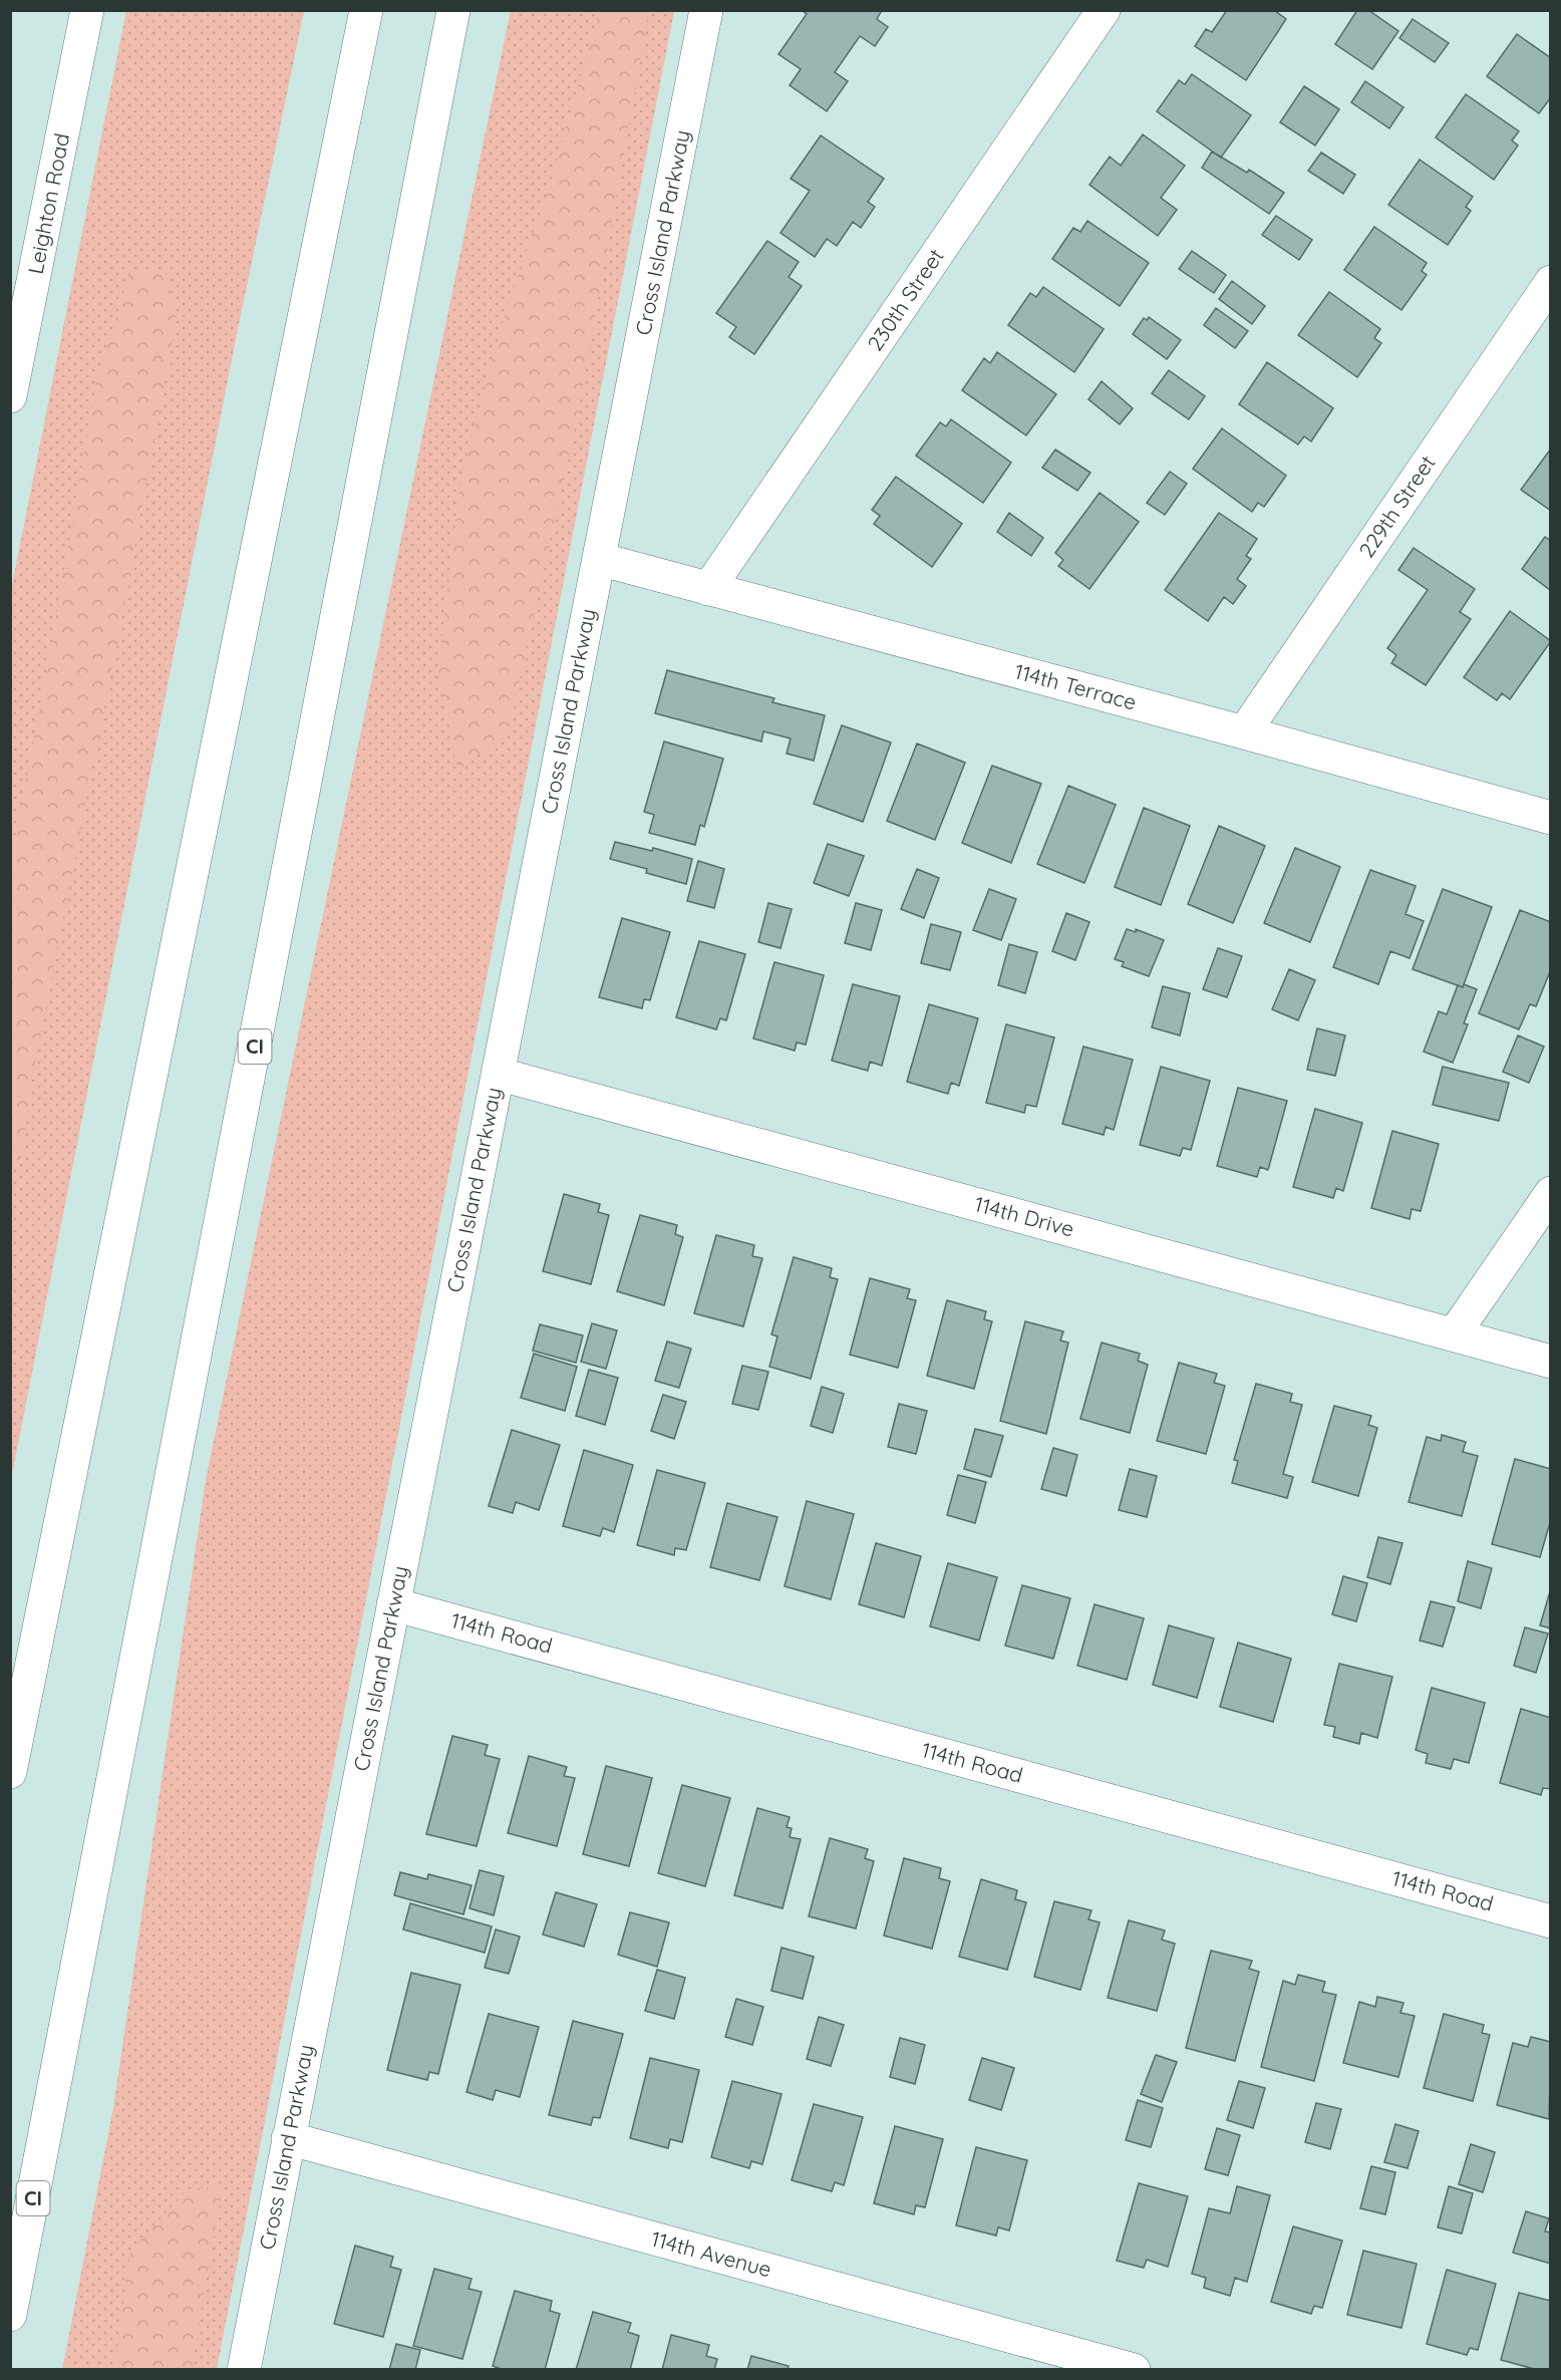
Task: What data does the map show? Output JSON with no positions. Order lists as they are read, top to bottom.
{
  "streets": {
    "main road": [
      "Leighton Road",
      "Cross Island Parkway",
      "230th Street",
      "229th Street",
      "114th Terrace",
      "CI",
      "114th Drive",
      "114th Road",
      "114th Avenue"
    ]
  },
  "crossings": [
    ["Cross Island Parkway", "114th Terrace"],
    ["Cross Island Parkway", "114th Drive"],
    ["Cross Island Parkway", "114th Road"],
    ["Cross Island Parkway", "114th Avenue"],
    ["230th Street", "114th Terrace"],
    ["229th Street", "114th Terrace"]
  ]
}
